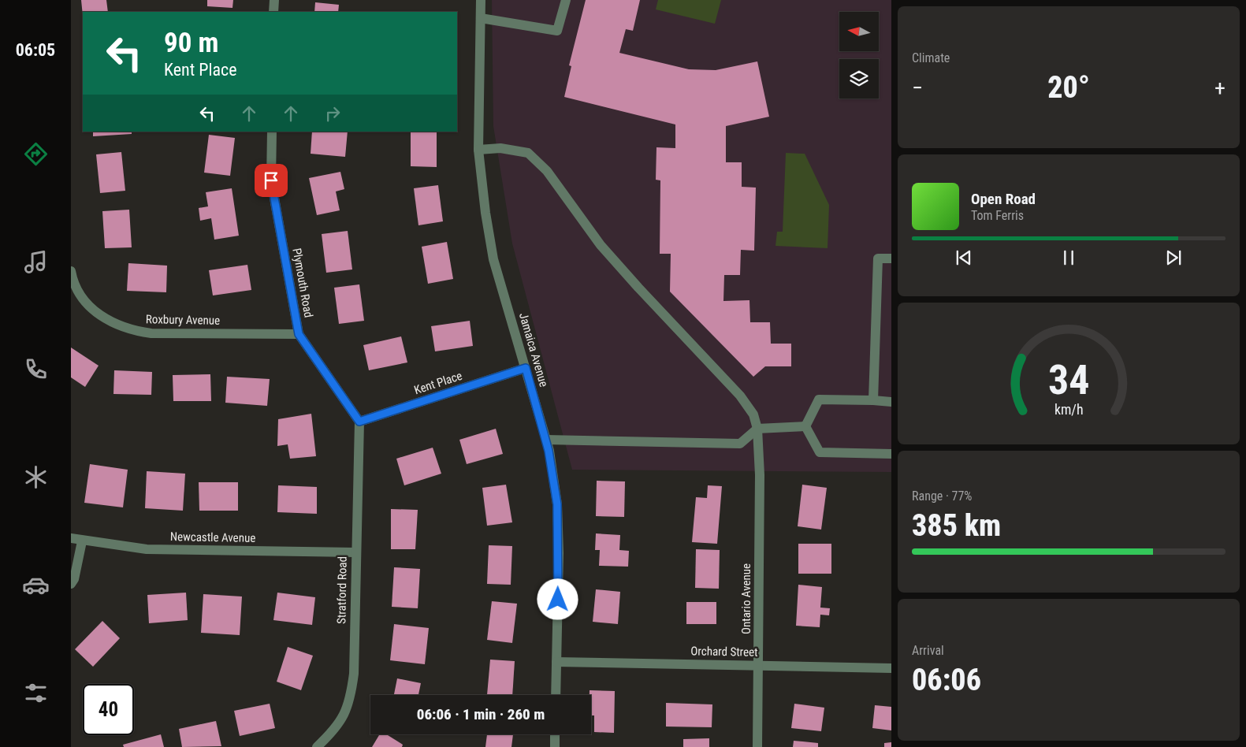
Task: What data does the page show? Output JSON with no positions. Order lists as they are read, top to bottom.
{
  "streets": {
    "street": [
      "Plymouth Road",
      "Roxbury Avenue",
      "Jamaica Avenue",
      "Kent Place",
      "Newcastle Avenue",
      "Stratford Road",
      "Ontario Avenue",
      "Orchard Street"
    ]
  },
  "crossings": [
    ["Plymouth Road", "Roxbury Avenue"],
    ["Plymouth Road", "Kent Place"],
    ["Plymouth Road", "Stratford Road"],
    ["Jamaica Avenue", "Kent Place"],
    ["Jamaica Avenue", "Ontario Avenue"],
    ["Jamaica Avenue", "Orchard Street"],
    ["Kent Place", "Stratford Road"],
    ["Newcastle Avenue", "Stratford Road"],
    ["Ontario Avenue", "Orchard Street"]
  ],
  "north": "left",
  "page": {
    "tabs": "06:05",
    "tile": [
      "Climate",
      ["Range · 77%", "385 km"],
      ["Arrival", "06:06"]
    ],
    "turn": ["90 m", "Kent Place"],
    "heat": ["−", "20°", "+"],
    "song": ["Open Road", "Tom Ferris"],
    "limit": "40",
    "trip": "06:06 · 1 min · 260 m",
    "gauge": ["34", "km/h"]
  }
}
